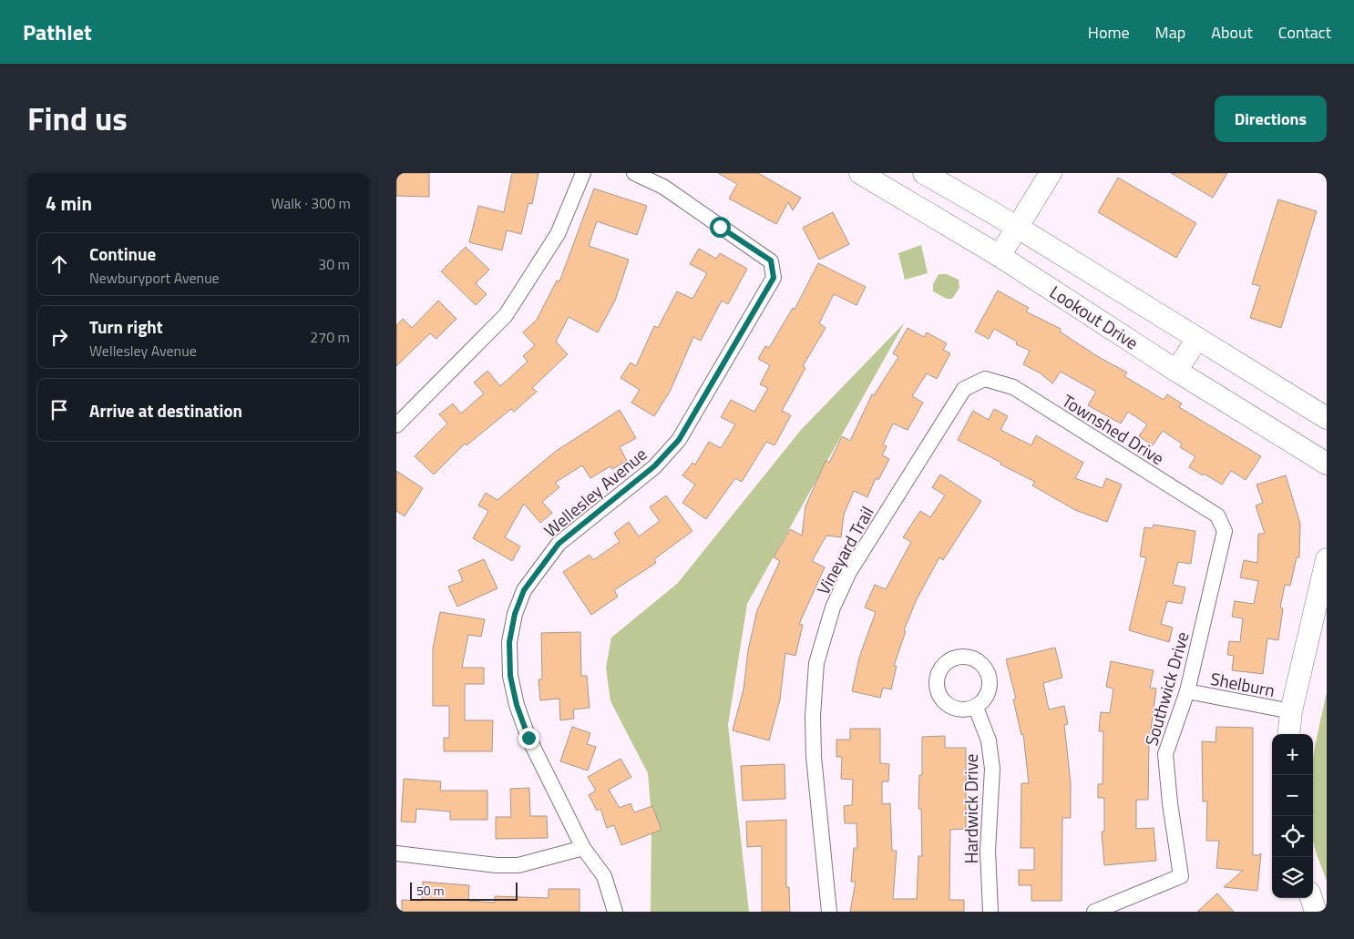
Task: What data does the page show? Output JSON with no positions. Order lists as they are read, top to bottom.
{
  "streets": {
    "main road": ["Lookout Drive"],
    "street": [
      "Townshed Drive",
      "Wellesley Avenue",
      "Vineyard Trail",
      "Shelburn",
      "Southwick Drive",
      "Hardwick Drive"
    ]
  },
  "crossings": [
    ["Townshed Drive", "Vineyard Trail"],
    ["Townshed Drive", "Southwick Drive"],
    ["Shelburn", "Southwick Drive"]
  ],
  "scale_bar": "50 m",
  "page": {
    "header": "Pathlet",
    "nav": [
      "Home",
      "Map",
      "About",
      "Contact"
    ],
    "title": "Find us",
    "buttons": "Directions",
    "heading": ["4 min", "Walk · 300 m"],
    "list": [
      ["Continue", "Newburyport Avenue", "30 m"],
      ["Turn right", "Wellesley Avenue", "270 m"],
      "Arrive at destination"
    ],
    "map_buttons": ["+", "−"],
    "scale": "50 m"
  }
}
